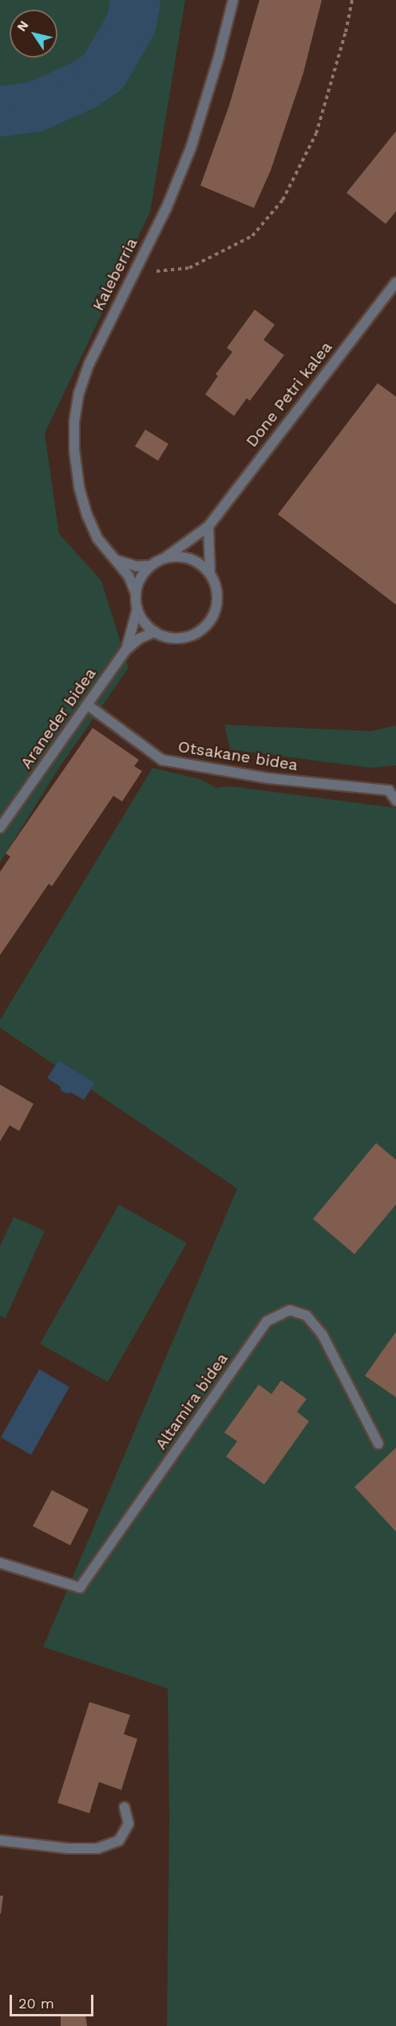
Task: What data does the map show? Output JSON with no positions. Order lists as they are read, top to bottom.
{
  "streets": {
    "street": [
      "Kaleberria",
      "Done Petri kalea",
      "Araneder bidea",
      "Otsakane bidea",
      "Altamira bidea"
    ]
  },
  "crossings": [
    ["Kaleberria", "Done Petri kalea"],
    ["Kaleberria", "Araneder bidea"],
    ["Done Petri kalea", "Araneder bidea"],
    ["Araneder bidea", "Otsakane bidea"]
  ],
  "scale_bar": "20 m",
  "north": "top left"
}
